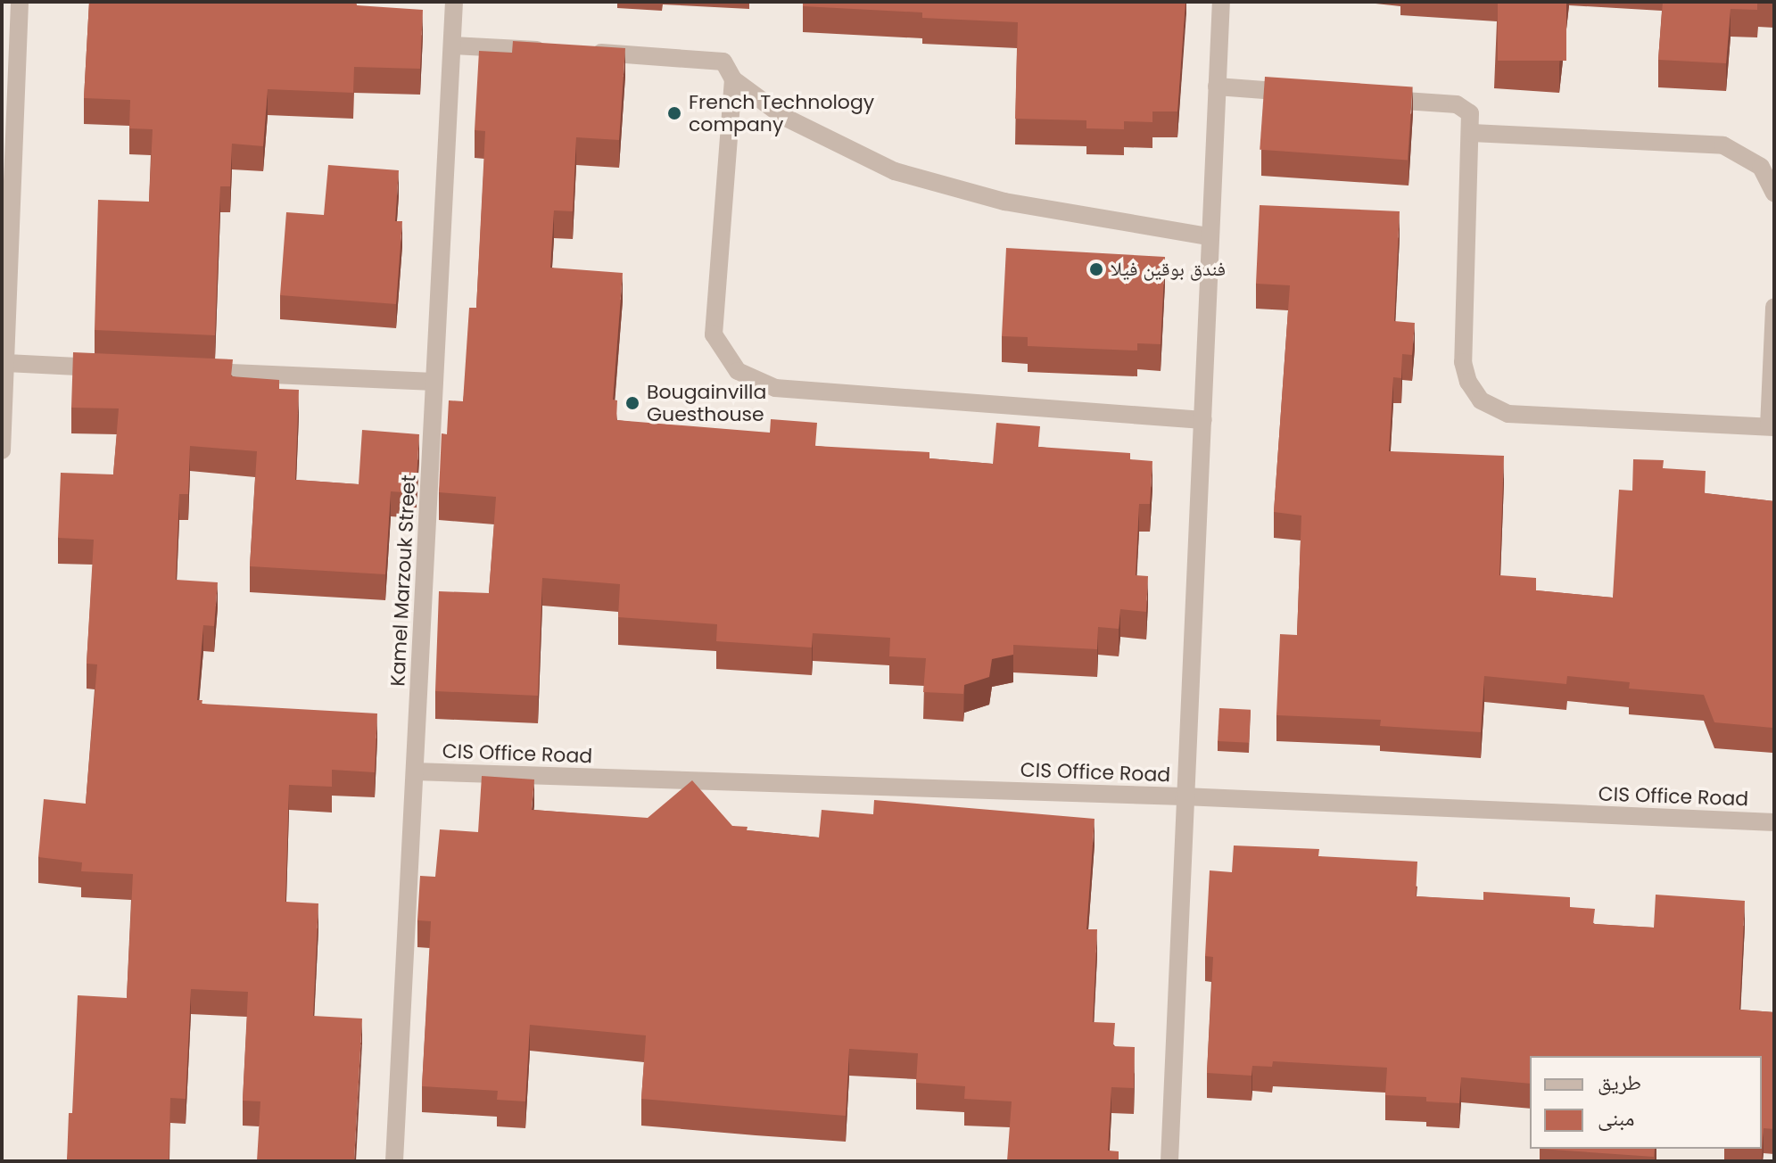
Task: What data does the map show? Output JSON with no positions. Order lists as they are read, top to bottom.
{
  "streets": {
    "street": ["Kamel Marzouk Street", "CIS Office Road"]
  },
  "crossings": [
    ["Kamel Marzouk Street", "CIS Office Road"]
  ],
  "places": ["French Technology company", "فندق بوقين فيلا", "Bougainvilla Guesthouse"],
  "legend": ["طريق", "مبنى"]
}
